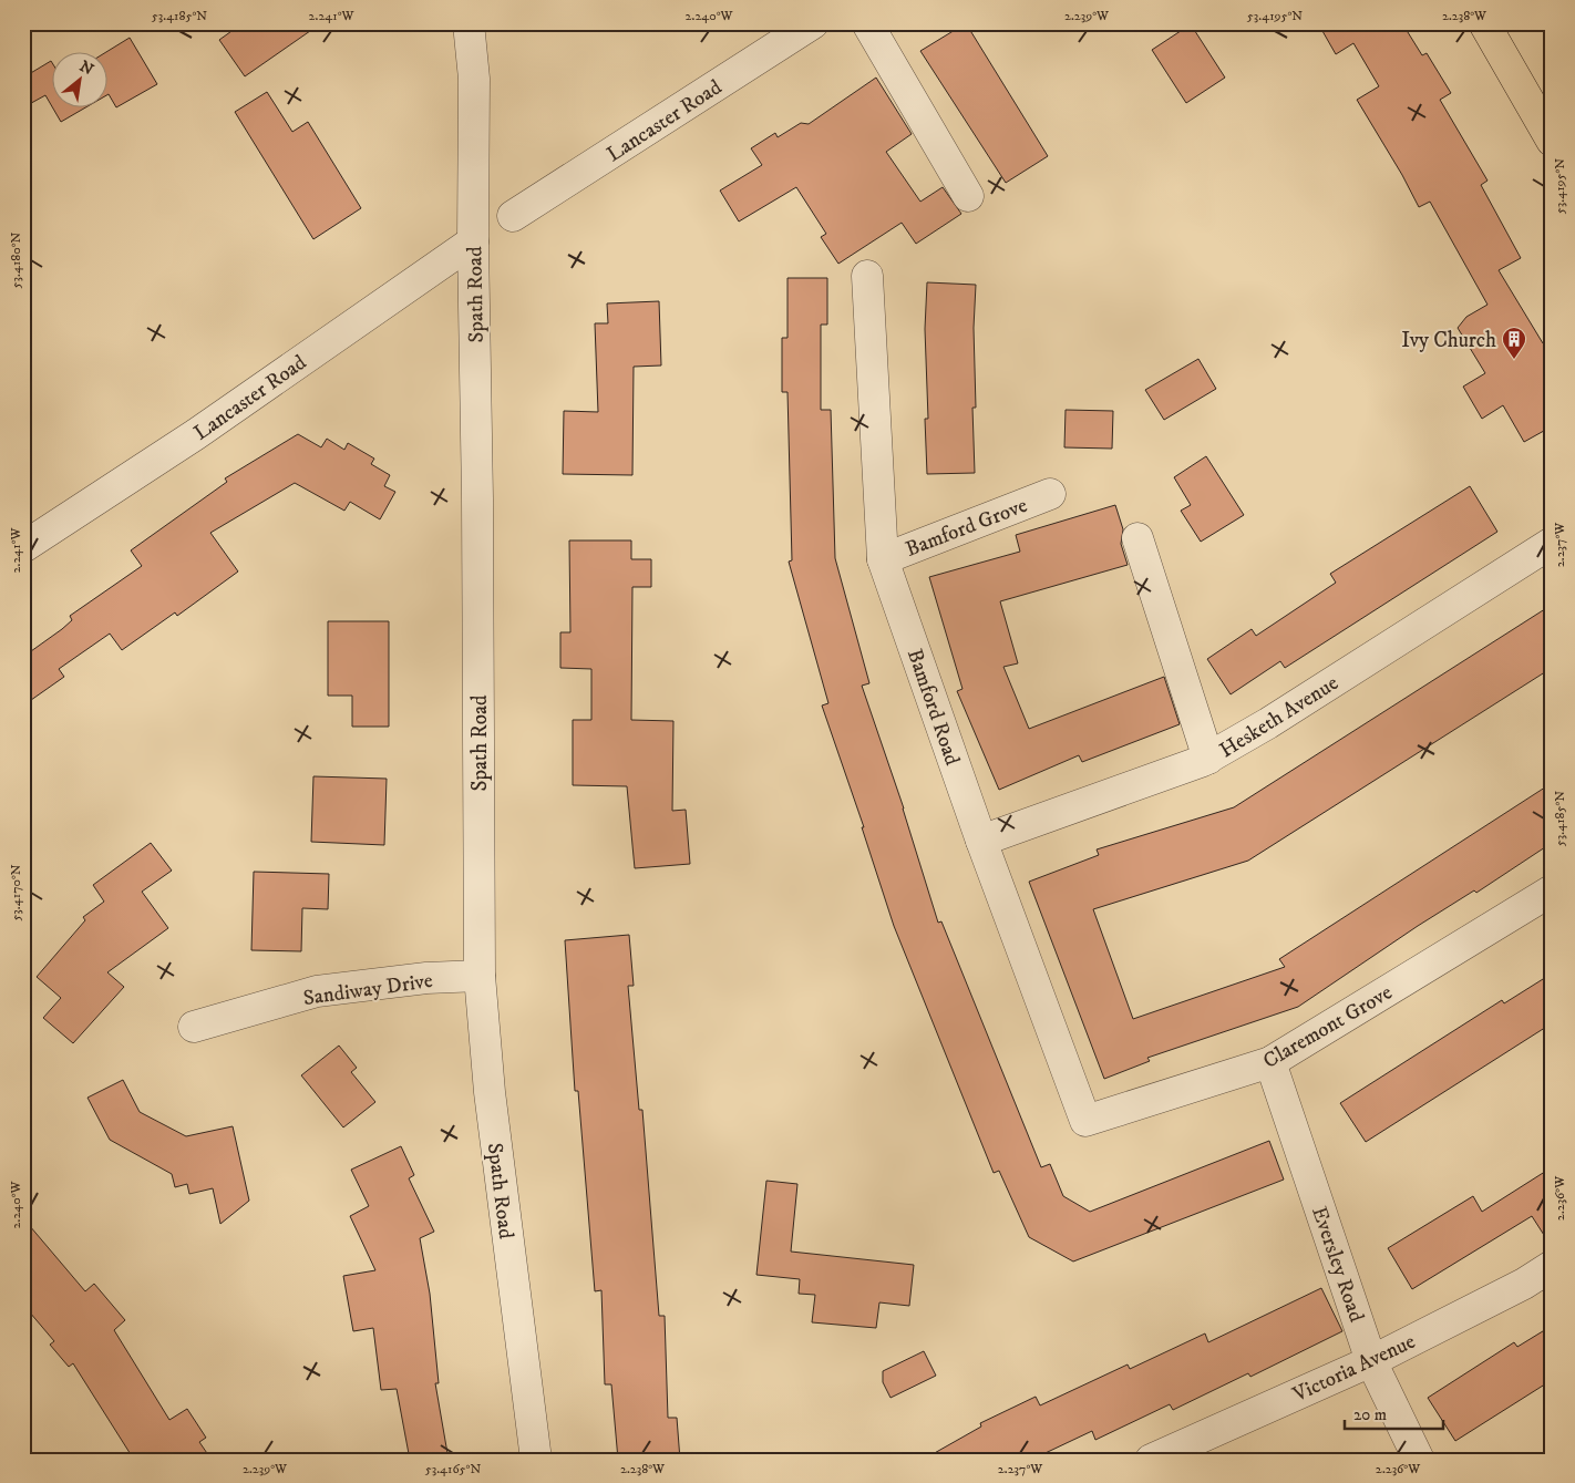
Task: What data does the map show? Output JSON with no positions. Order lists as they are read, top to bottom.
{
  "streets": {
    "street": [
      "Lancaster Road",
      "Spath Road",
      "Bamford Grove",
      "Bamford Road",
      "Hesketh Avenue",
      "Sandiway Drive",
      "Claremont Grove",
      "Eversley Road",
      "Victoria Avenue"
    ]
  },
  "crossings": [
    ["Lancaster Road", "Spath Road"],
    ["Spath Road", "Sandiway Drive"],
    ["Bamford Grove", "Bamford Road"],
    ["Bamford Road", "Hesketh Avenue"],
    ["Bamford Road", "Claremont Grove"],
    ["Claremont Grove", "Eversley Road"],
    ["Eversley Road", "Victoria Avenue"]
  ],
  "places": {
    "building": ["Ivy Church"]
  },
  "scale_bar": "20 m",
  "north": "top right",
  "coordinates": [
    "53.4185°N",
    "2.241°W",
    "2.240°W",
    "2.239°W",
    "53.4195°N",
    "2.238°W",
    "53.4180°N",
    "2.237°W",
    "53.4170°N",
    "2.236°W",
    "53.4165°N"
  ]
}
